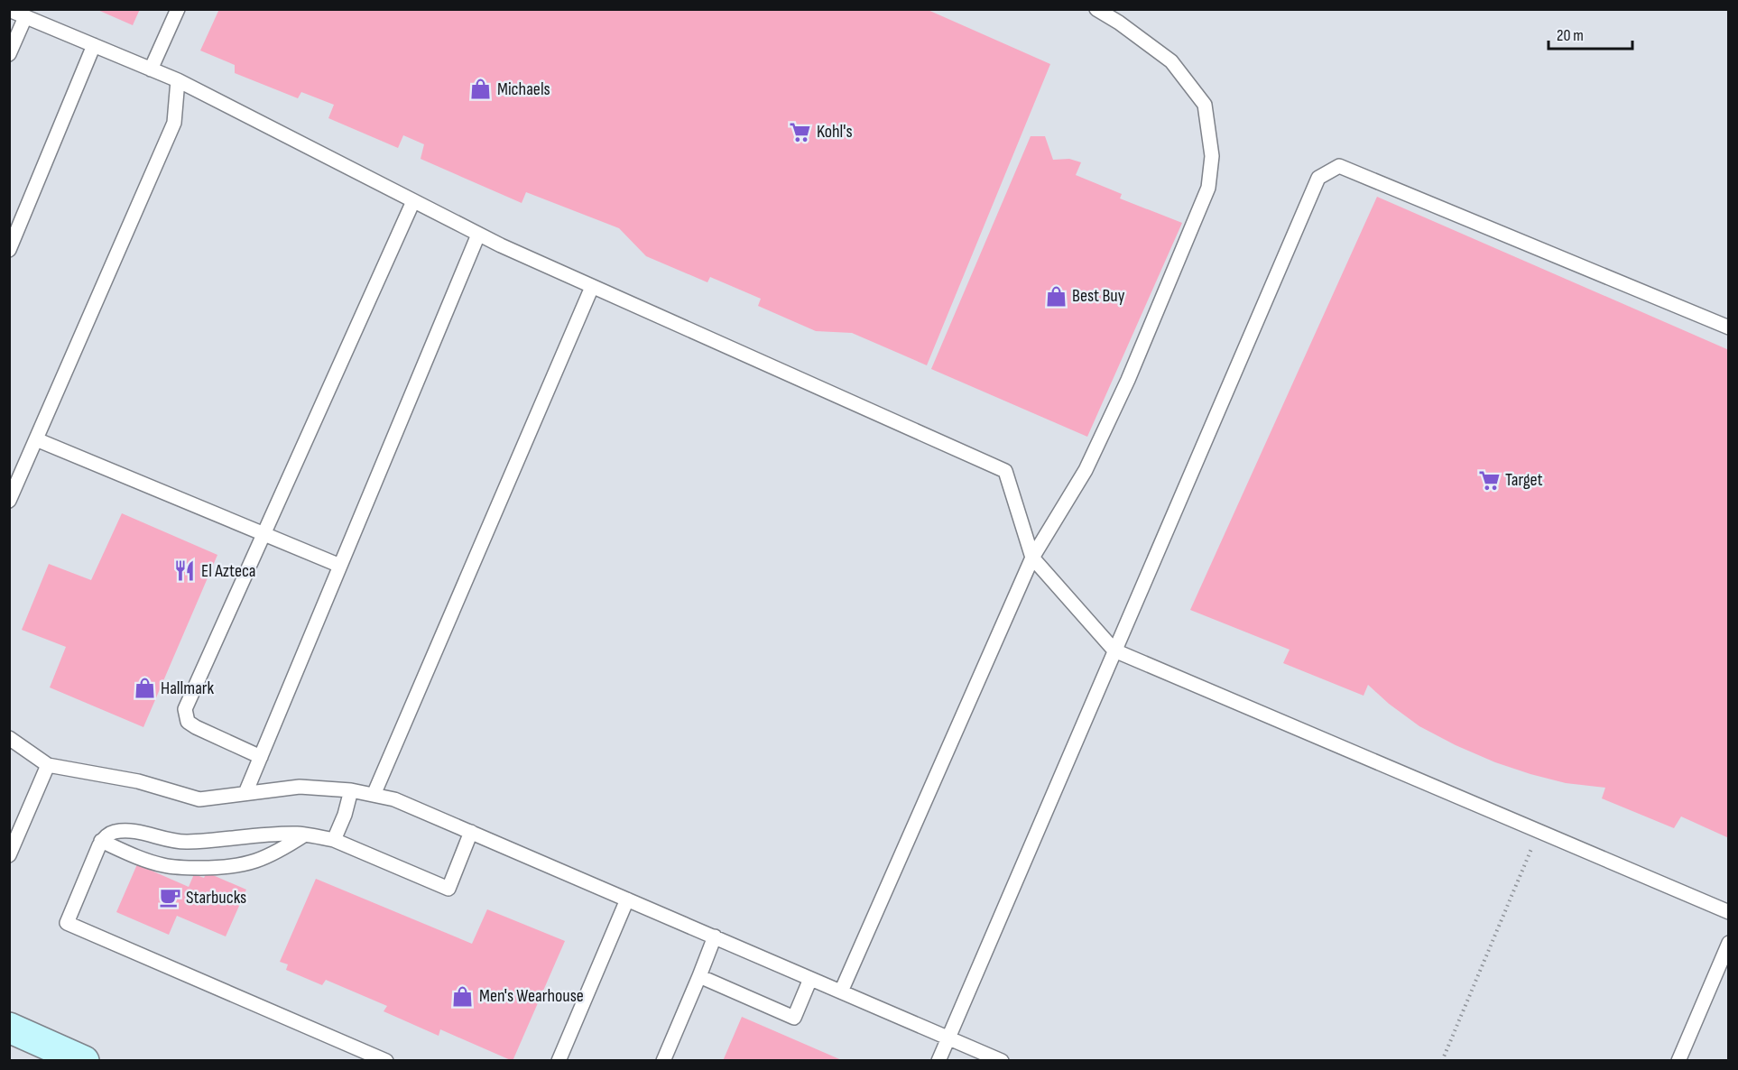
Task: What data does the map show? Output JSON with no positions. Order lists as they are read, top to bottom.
{
  "places": {
    "shop": [
      "Michaels",
      "Best Buy",
      "Hallmark",
      "Men's Wearhouse"
    ],
    "supermarket": ["Kohl's", "Target"],
    "restaurant": ["El Azteca"],
    "cafe": ["Starbucks"]
  },
  "scale_bar": "20 m"
}
